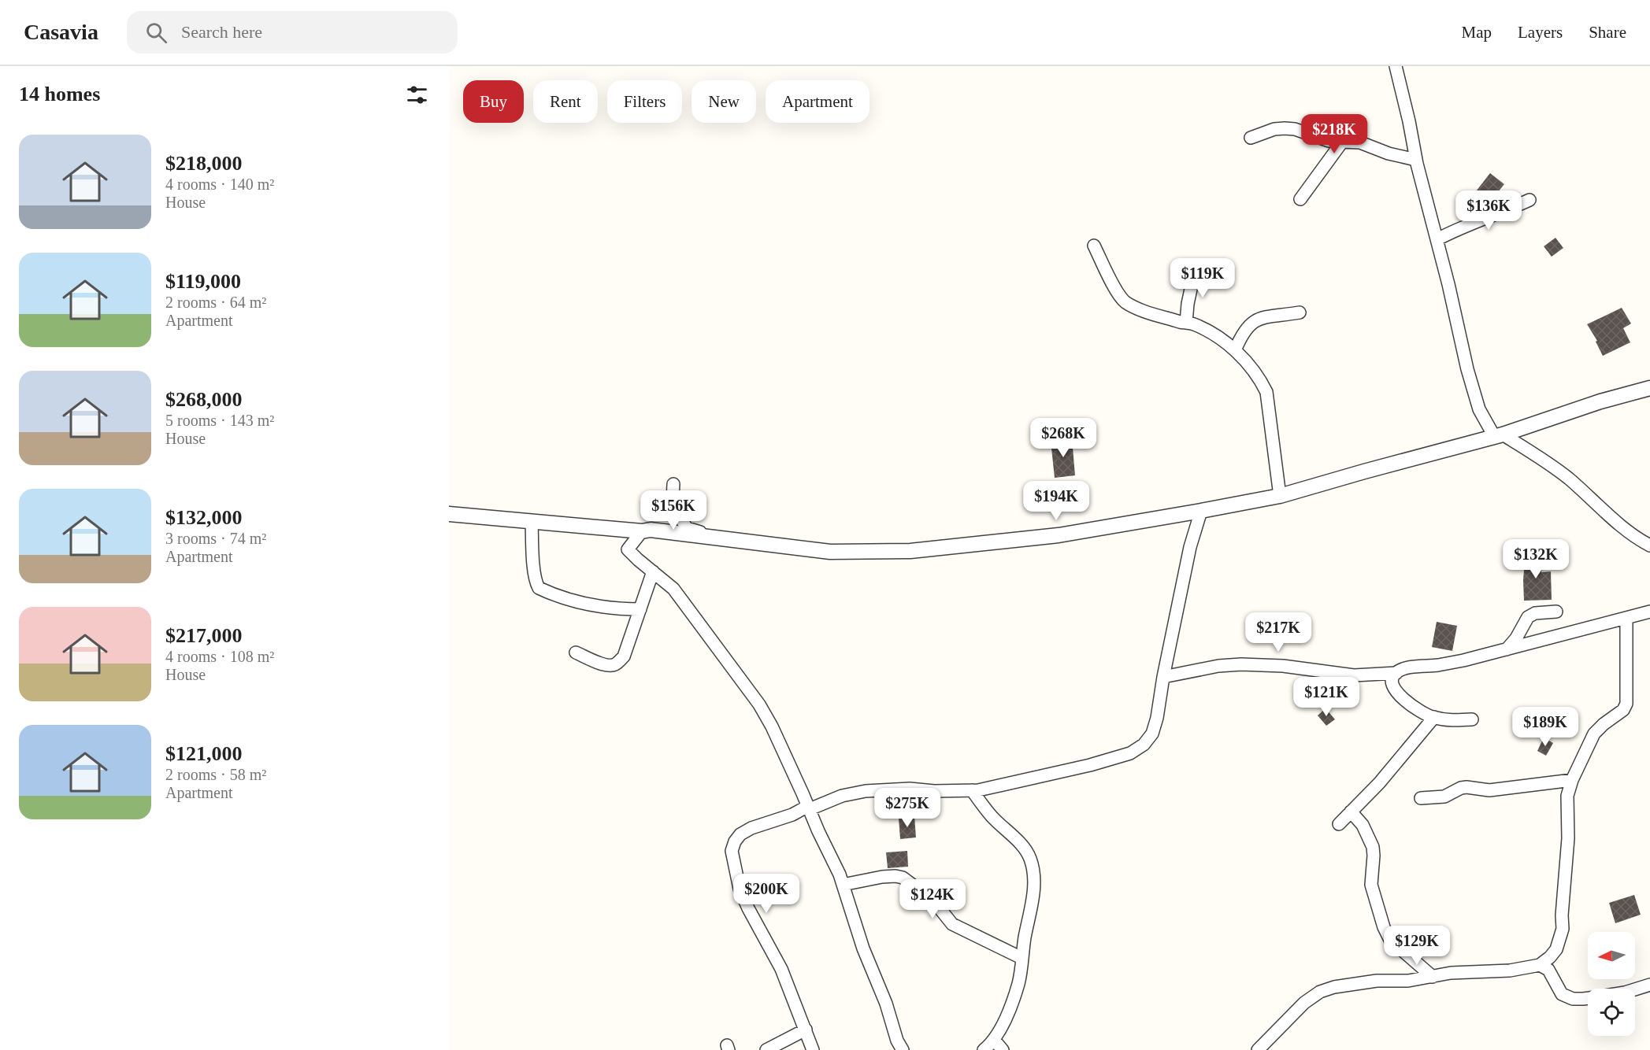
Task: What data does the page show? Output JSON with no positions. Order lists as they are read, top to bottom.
{
  "north": "left",
  "page": {
    "header": "Casavia",
    "search": "Search here",
    "nav": ["Map", "Layers", "Share"],
    "heading": "14 homes",
    "chip": [
      "Buy",
      "Rent",
      "Filters",
      "New",
      "Apartment"
    ],
    "price": [
      "$218K",
      "$136K",
      "$119K",
      "$268K",
      "$194K",
      "$156K",
      "$132K",
      "$217K",
      "$121K",
      "$189K",
      "$275K",
      "$200K",
      "$124K",
      "$129K"
    ],
    "list": [
      {
        "name": "$218,000",
        "note": "4 rooms · 140 m² · House"
      },
      {
        "name": "$119,000",
        "note": "2 rooms · 64 m² · Apartment"
      },
      {
        "name": "$268,000",
        "note": "5 rooms · 143 m² · House"
      },
      {
        "name": "$132,000",
        "note": "3 rooms · 74 m² · Apartment"
      },
      {
        "name": "$217,000",
        "note": "4 rooms · 108 m² · House"
      },
      {
        "name": "$121,000",
        "note": "2 rooms · 58 m² · Apartment"
      }
    ]
  }
}
